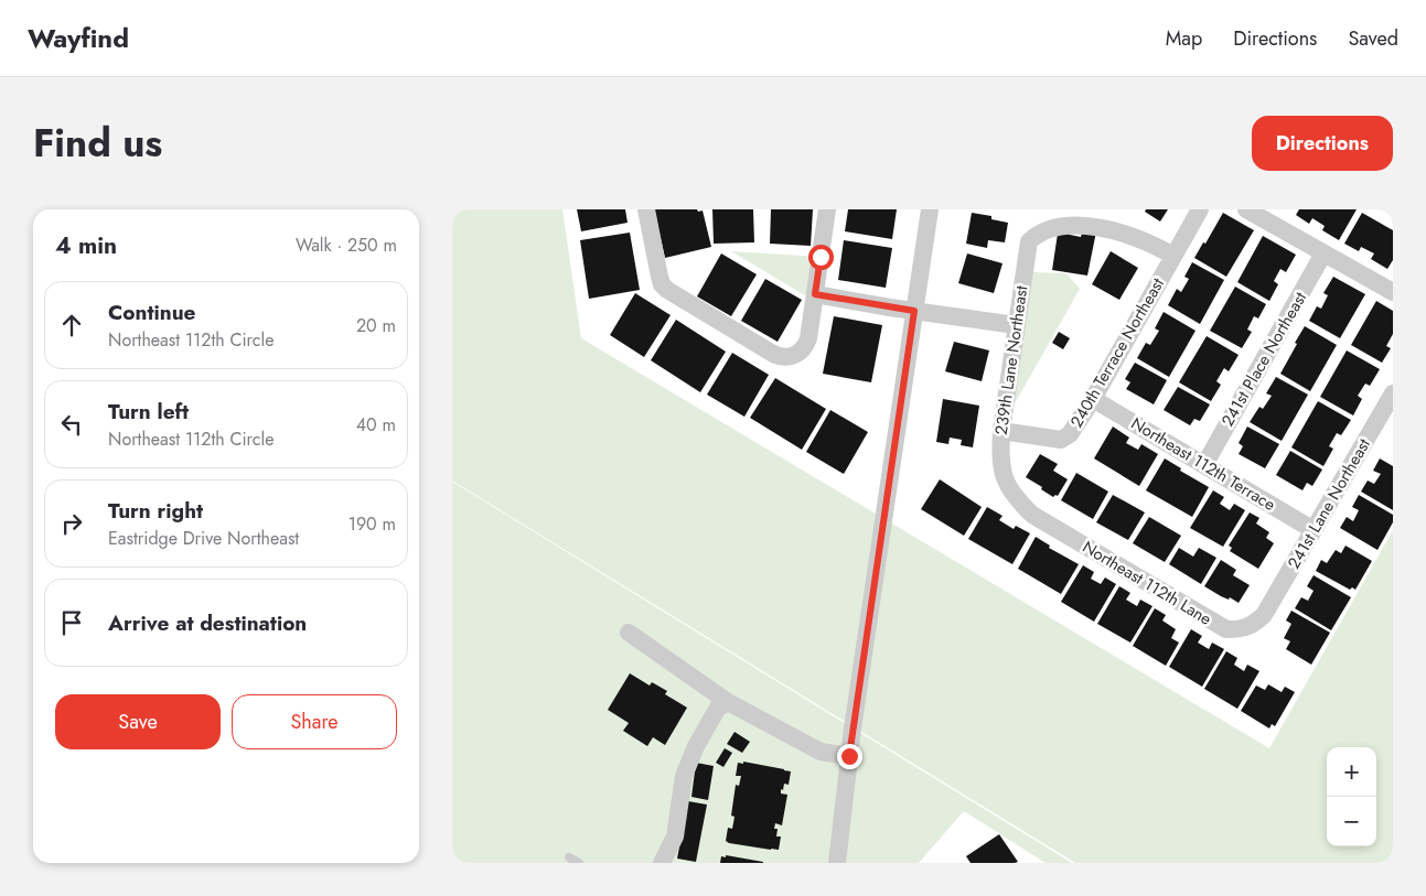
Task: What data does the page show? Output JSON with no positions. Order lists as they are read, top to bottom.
{
  "streets": {
    "street": [
      "240th Terrace Northeast",
      "241st Place Northeast",
      "239th Lane Northeast",
      "Northeast 112th Terrace",
      "241st Lane Northeast",
      "Northeast 112th Lane"
    ]
  },
  "crossings": [
    ["240th Terrace Northeast", "239th Lane Northeast"],
    ["240th Terrace Northeast", "Northeast 112th Terrace"],
    ["241st Place Northeast", "Northeast 112th Terrace"],
    ["239th Lane Northeast", "Northeast 112th Lane"],
    ["Northeast 112th Terrace", "241st Lane Northeast"],
    ["241st Lane Northeast", "Northeast 112th Lane"]
  ],
  "page": {
    "header": "Wayfind",
    "nav": ["Map", "Directions", "Saved"],
    "title": "Find us",
    "buttons": [
      "Directions",
      ["Save", "Share"]
    ],
    "heading": ["4 min", "Walk · 250 m"],
    "list": [
      ["Continue", "Northeast 112th Circle", "20 m"],
      ["Turn left", "Northeast 112th Circle", "40 m"],
      ["Turn right", "Eastridge Drive Northeast", "190 m"],
      "Arrive at destination"
    ],
    "map_buttons": ["+", "−"]
  }
}
